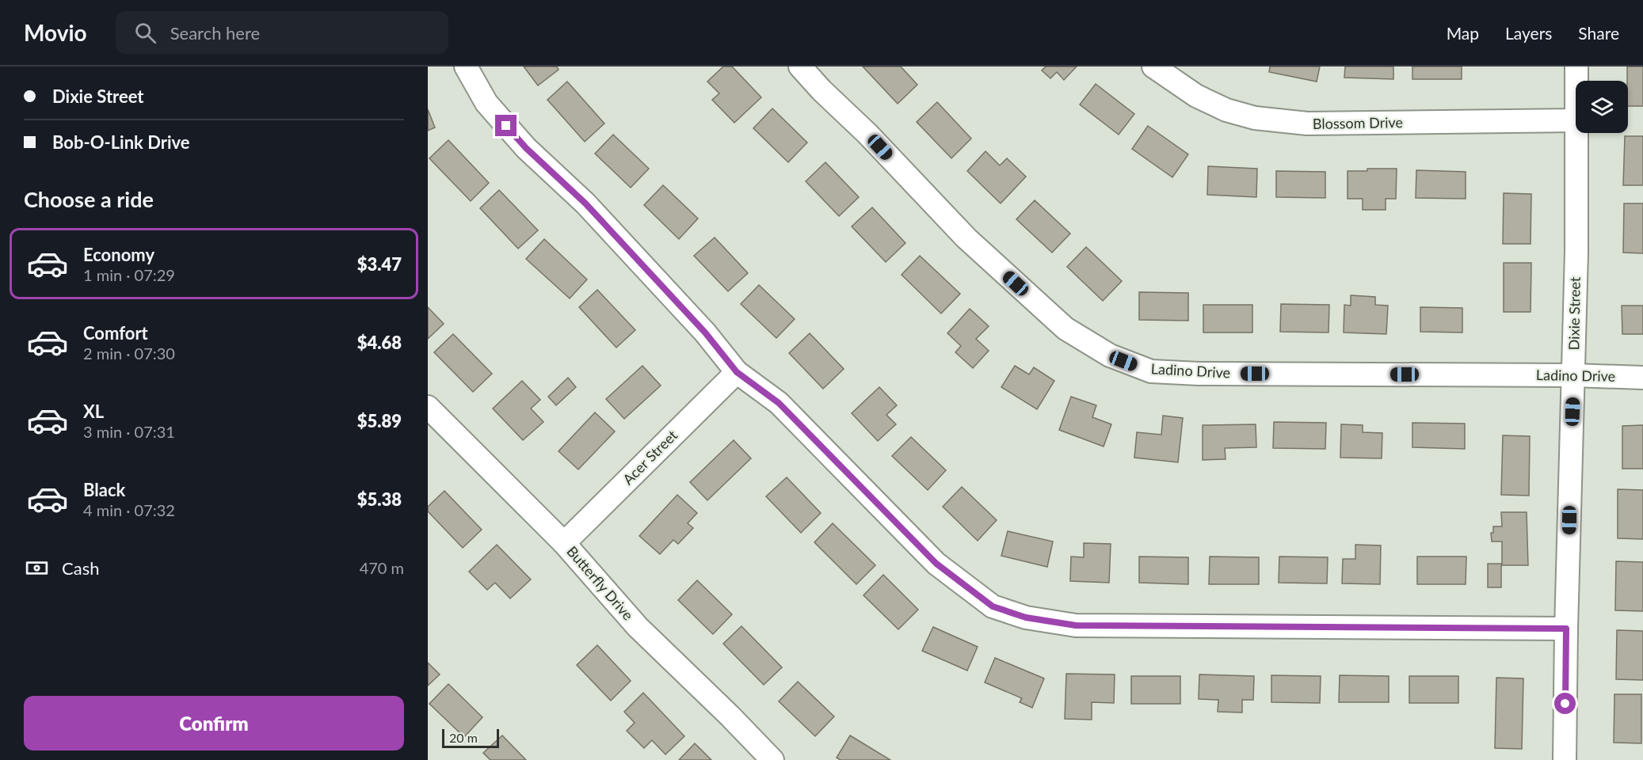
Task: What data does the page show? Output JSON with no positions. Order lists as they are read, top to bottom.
{
  "streets": {
    "street": [
      "Blossom Drive",
      "Dixie Street",
      "Ladino Drive",
      "Acer Street",
      "Butterfly Drive"
    ]
  },
  "crossings": [
    ["Dixie Street", "Ladino Drive"],
    ["Acer Street", "Butterfly Drive"]
  ],
  "scale_bar": "20 m",
  "page": {
    "header": "Movio",
    "search": "Search here",
    "nav": ["Map", "Layers", "Share"],
    "banner": ["Dixie Street", "Bob-O-Link Drive"],
    "heading": "Choose a ride",
    "list": [
      {
        "name": "Economy",
        "note": "1 min · 07:29",
        "value": "$3.47"
      },
      {
        "name": "Comfort",
        "note": "2 min · 07:30",
        "value": "$4.68"
      },
      {
        "name": "XL",
        "note": "3 min · 07:31",
        "value": "$5.89"
      },
      {
        "name": "Black",
        "note": "4 min · 07:32",
        "value": "$5.38"
      }
    ],
    "pay": ["Cash", "470 m"],
    "buttons": "Confirm",
    "scale": "20 m"
  }
}
